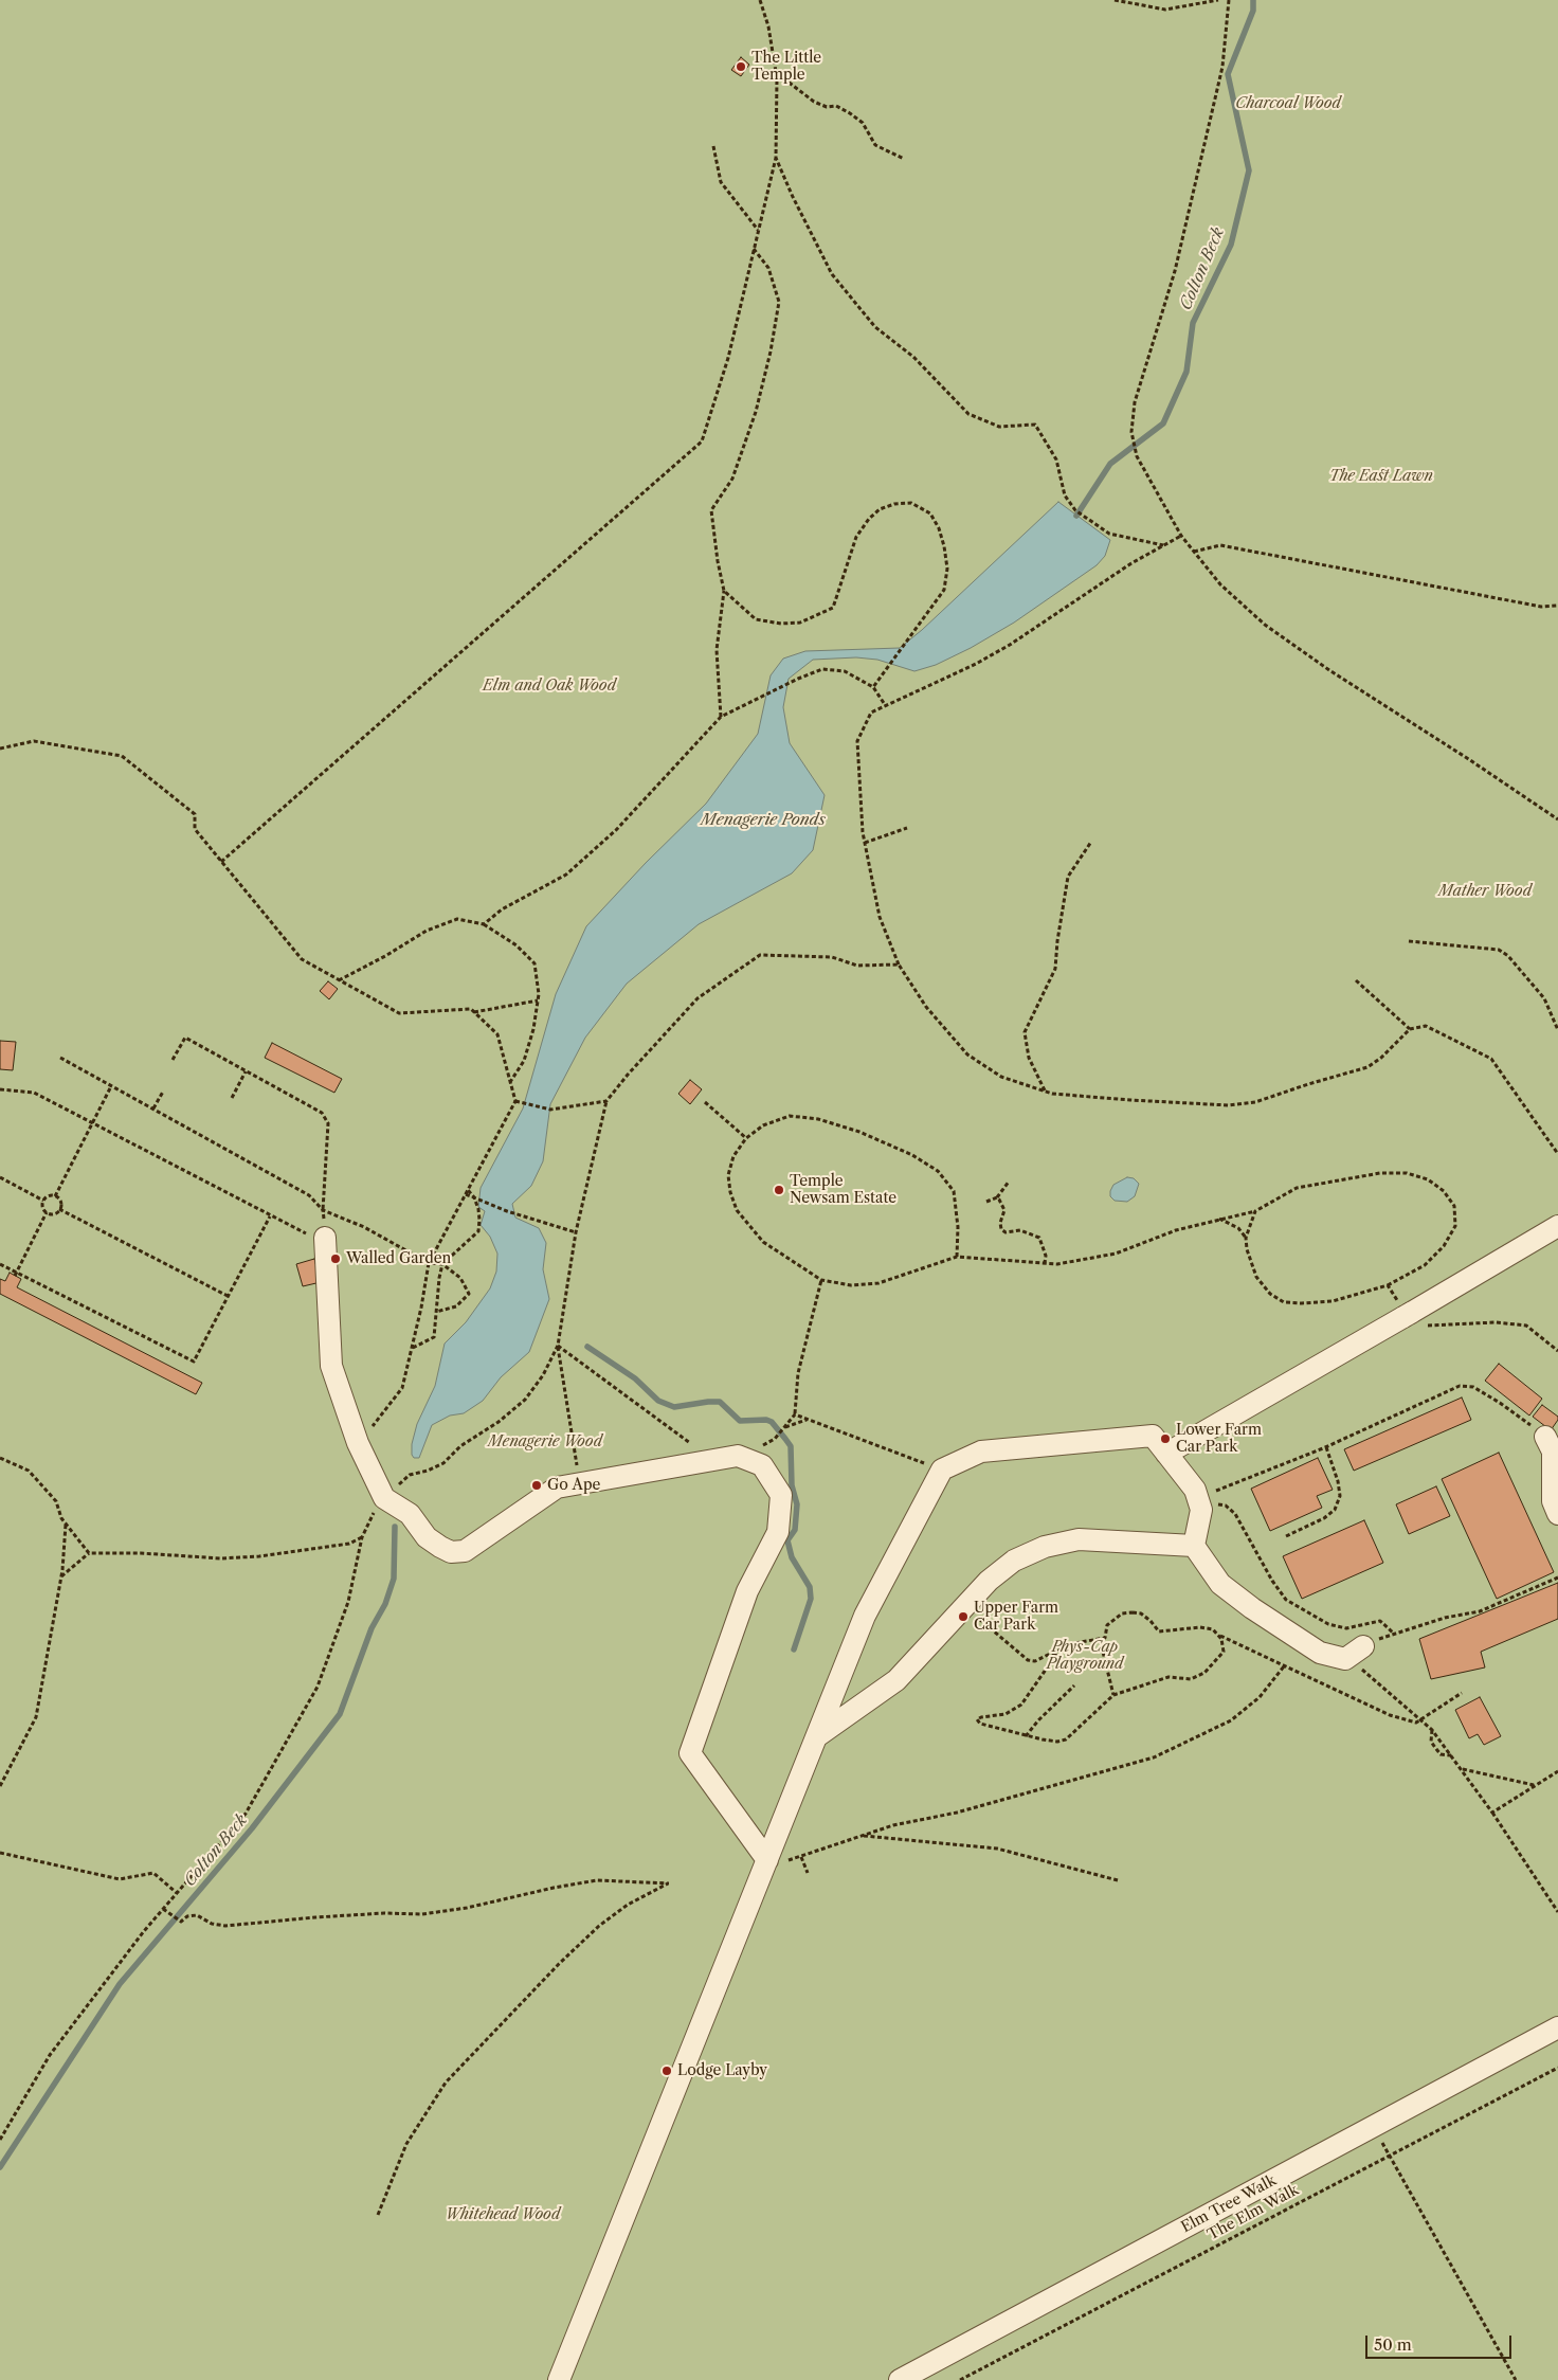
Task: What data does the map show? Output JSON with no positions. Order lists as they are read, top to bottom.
{
  "streets": {
    "street": ["Elm Tree Walk"],
    "path": ["The Elm Walk"]
  },
  "water": ["Colton Beck", "Menagerie Ponds"],
  "parks": [
    "Charcoal Wood",
    "The East Lawn",
    "Elm and Oak Wood",
    "Mather Wood",
    "Menagerie Wood",
    "Phys-Cap Playground",
    "Whitehead Wood"
  ],
  "places": [
    "The Little Temple",
    "Temple Newsam Estate",
    "Walled Garden",
    "Lower Farm Car Park",
    "Go Ape",
    "Upper Farm Car Park",
    "Lodge Layby"
  ],
  "scale_bar": "50 m"
}
